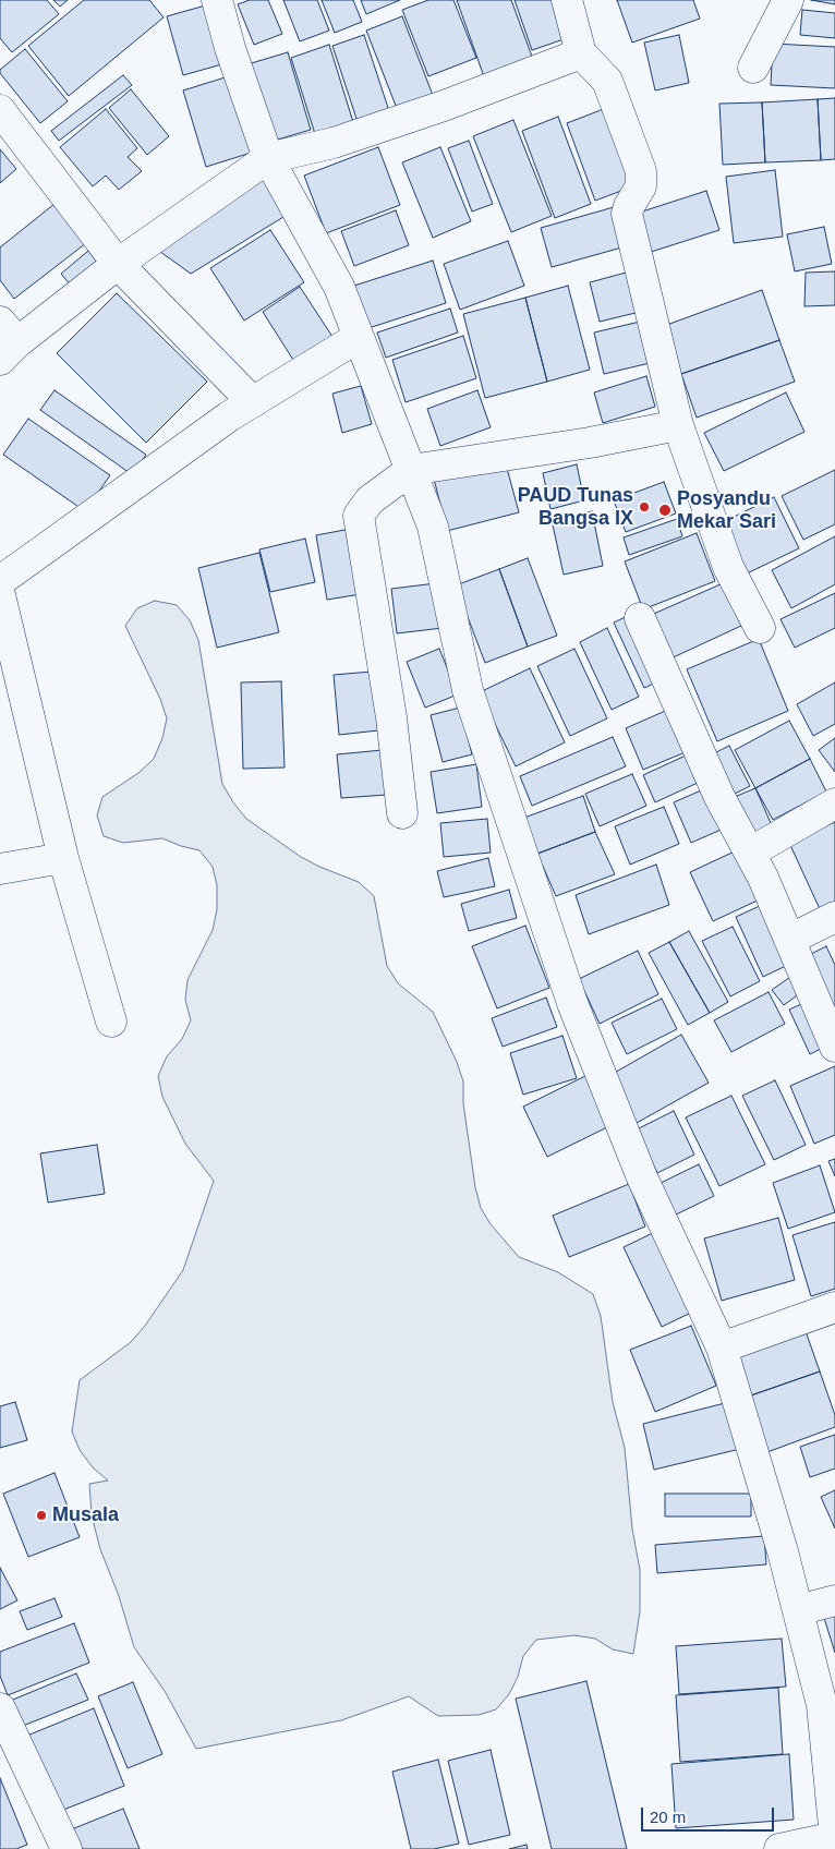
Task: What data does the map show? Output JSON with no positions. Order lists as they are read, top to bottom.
{
  "places": ["PAUD Tunas Bangsa IX", "Posyandu Mekar Sari", "Musala"],
  "scale_bar": "20 m"
}
